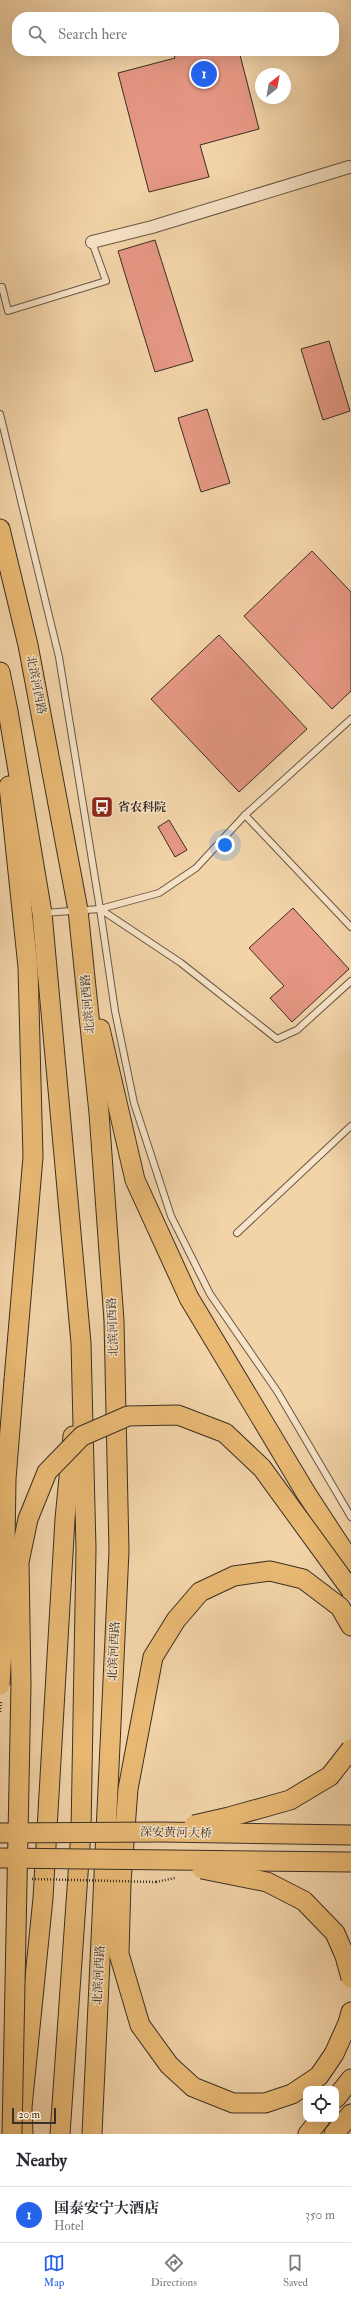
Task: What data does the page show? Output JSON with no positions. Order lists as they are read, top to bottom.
{
  "streets": {
    "main road": ["北滨河西路", "深安黄河大桥"]
  },
  "places": {
    "bus stop": ["省农科院"]
  },
  "scale_bar": "20 m",
  "north": "top right",
  "page": {
    "search": "Search here",
    "pins": "1",
    "scale": "20 m",
    "heading": "Nearby",
    "list": [
      {
        "mark": "1",
        "name": "国泰安宁大酒店",
        "note": "Hotel",
        "value": "350 m"
      }
    ],
    "nav": ["Map", "Directions", "Saved"]
  }
}
